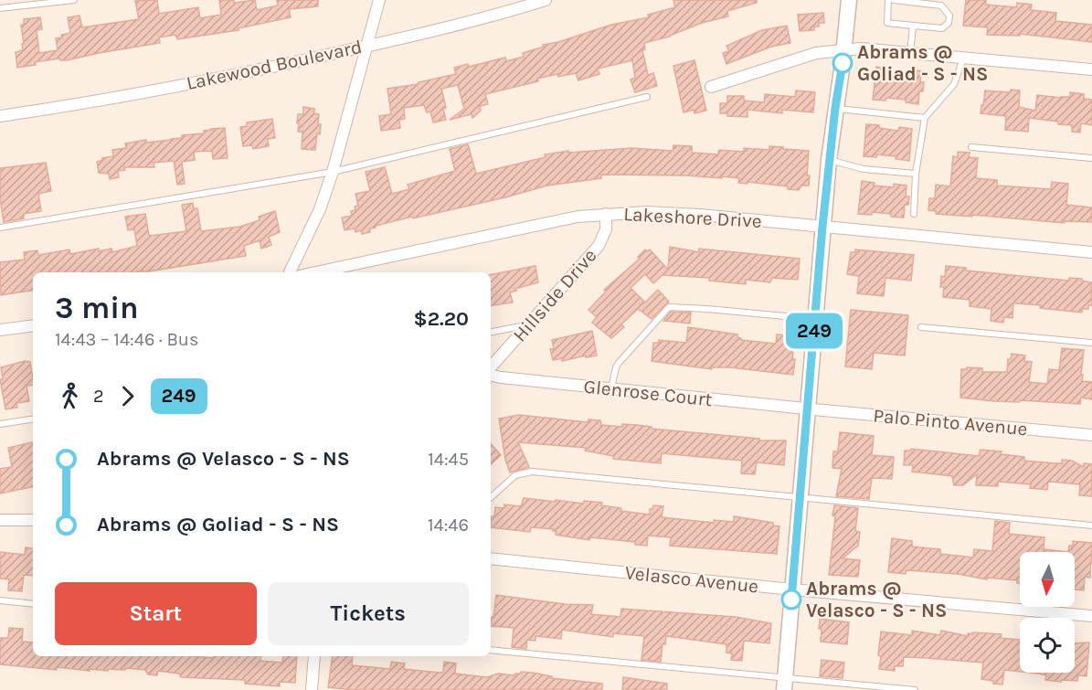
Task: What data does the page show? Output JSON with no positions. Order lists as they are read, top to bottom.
{
  "streets": {
    "street": [
      "Lakewood Boulevard",
      "Lakeshore Drive",
      "Hillside Drive",
      "Glenrose Court",
      "Palo Pinto Avenue",
      "Velasco Avenue"
    ]
  },
  "crossings": [
    ["Lakeshore Drive", "Hillside Drive"],
    ["Glenrose Court", "Palo Pinto Avenue"]
  ],
  "places": ["Abrams @ Goliad - S - NS", "Abrams @ Velasco - S - NS"],
  "lines": ["bus line 249"],
  "north": "bottom",
  "page": {
    "on_map": "249",
    "heading": ["3 min", "14:43 – 14:46 · Bus", "$2.20"],
    "legs": ["2", "249"],
    "list": [
      {
        "name": "Abrams @ Velasco - S - NS",
        "value": "14:45"
      },
      {
        "name": "Abrams @ Goliad - S - NS",
        "value": "14:46"
      }
    ],
    "buttons": ["Start", "Tickets"]
  }
}
